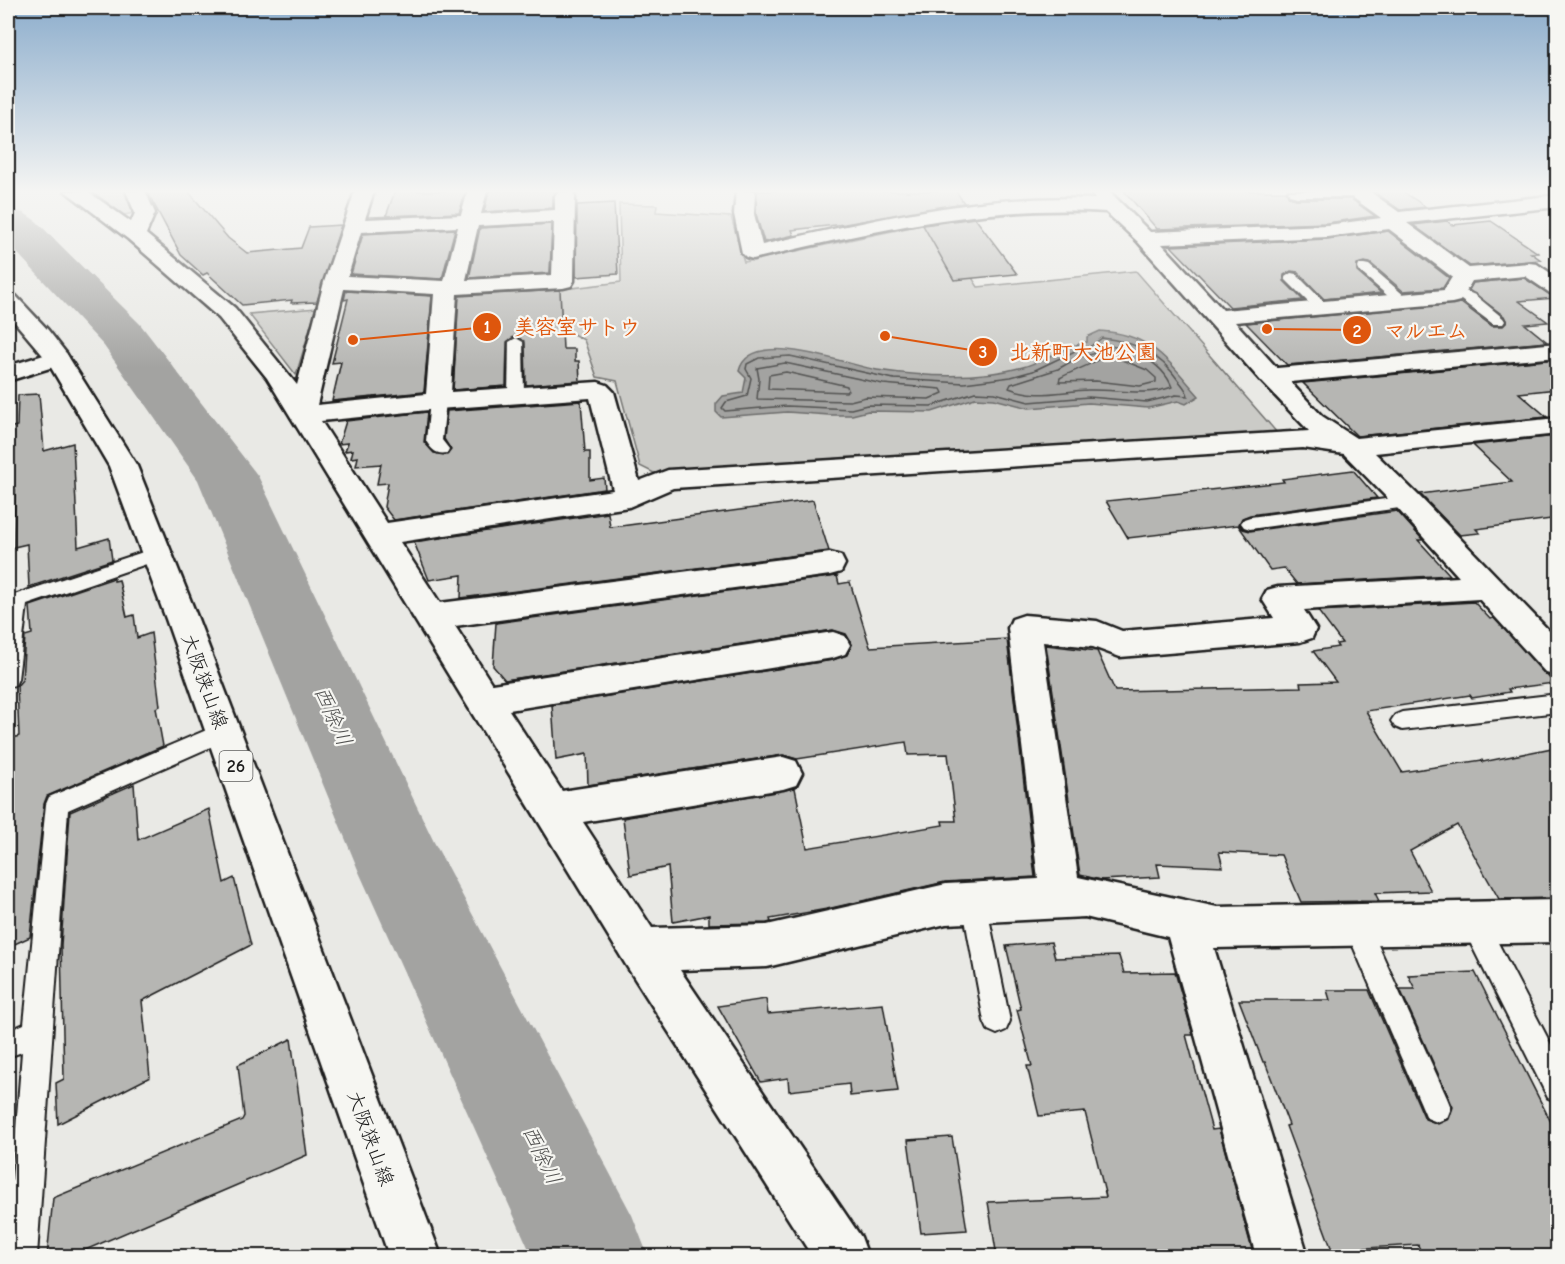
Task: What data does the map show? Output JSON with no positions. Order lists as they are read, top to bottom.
{
  "streets": {
    "street": ["大阪狭山線", "26"]
  },
  "water": ["西除川"],
  "places": ["マルエム", "北新町大池公園", "美容室サトウ"]
}
